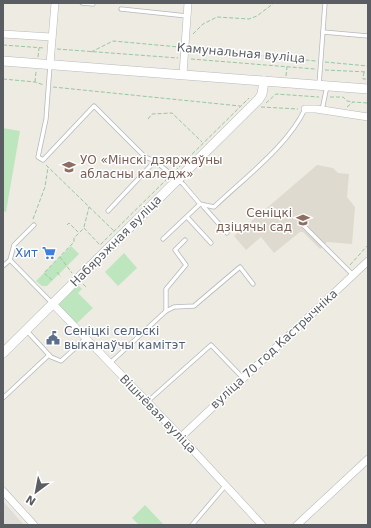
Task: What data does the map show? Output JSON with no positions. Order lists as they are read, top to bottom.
{
  "streets": {
    "street": ["Набярэжная вуліца", "вуліца 70 год Кастрычніка", "Вішнёвая вуліца"],
    "path": ["Камунальная вуліца"]
  },
  "crossings": [
    ["Набярэжная вуліца", "Вішнёвая вуліца"],
    ["вуліца 70 год Кастрычніка", "Вішнёвая вуліца"]
  ],
  "places": {
    "school or university": ["УО «Мінскі дзяржаўны абласны каледж»", "Сеніцкі дзіцячы сад"],
    "supermarket": ["Хит"],
    "public building": ["Сеніцкі сельскі выканаўчы камітэт"]
  },
  "north": "bottom left"
}
